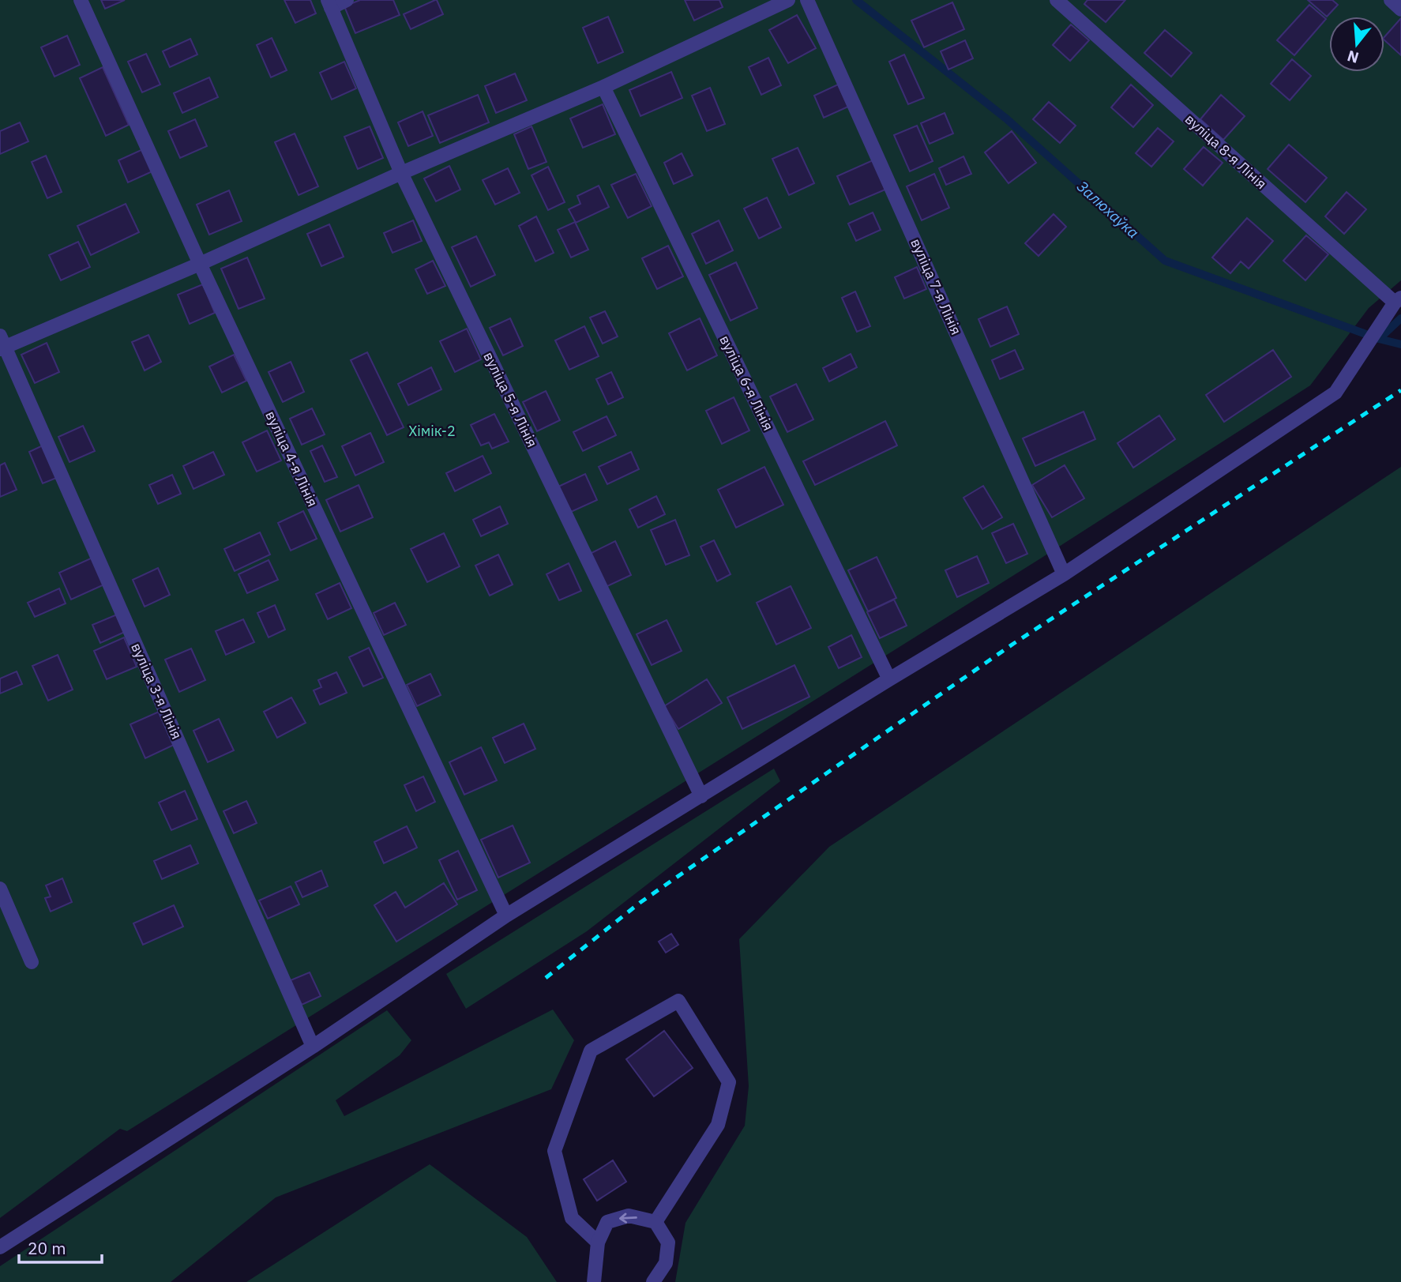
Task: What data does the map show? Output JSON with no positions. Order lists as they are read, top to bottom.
{
  "streets": {
    "street": [
      "вуліца 8-я Лінія",
      "вуліца 7-я Лінія",
      "вуліца 6-я Лінія",
      "вуліца 5-я Лінія",
      "вуліца 4-я Лінія",
      "вуліца 3-я Лінія"
    ]
  },
  "water": ["Залюхаўка"],
  "parks": ["Хімік-2"],
  "scale_bar": "20 m",
  "north": "bottom"
}
